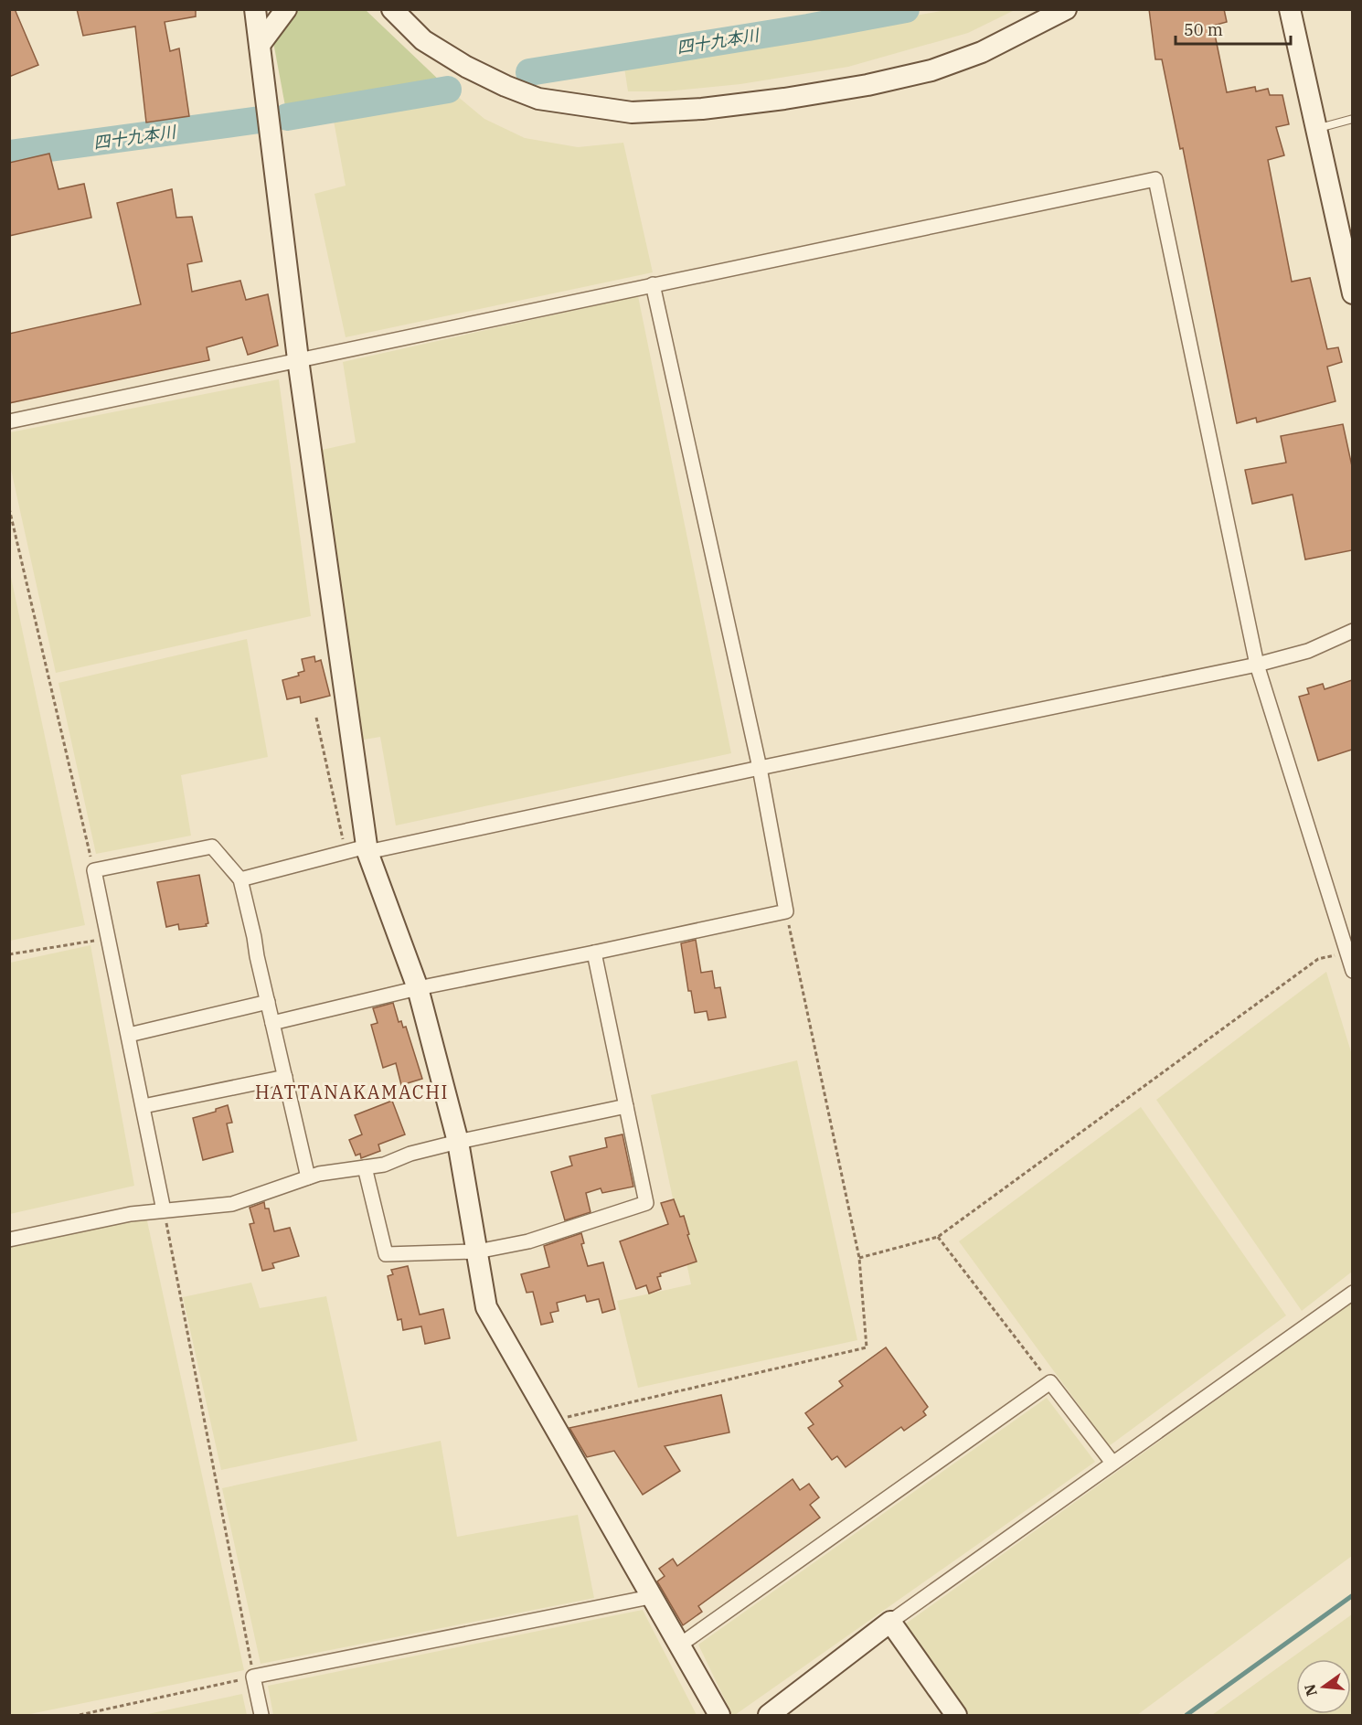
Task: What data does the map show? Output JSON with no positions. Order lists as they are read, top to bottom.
{
  "districts": ["HATTANAKAMACHI"],
  "water": ["四十九本川"],
  "scale_bar": "50 m",
  "north": "left"
}
